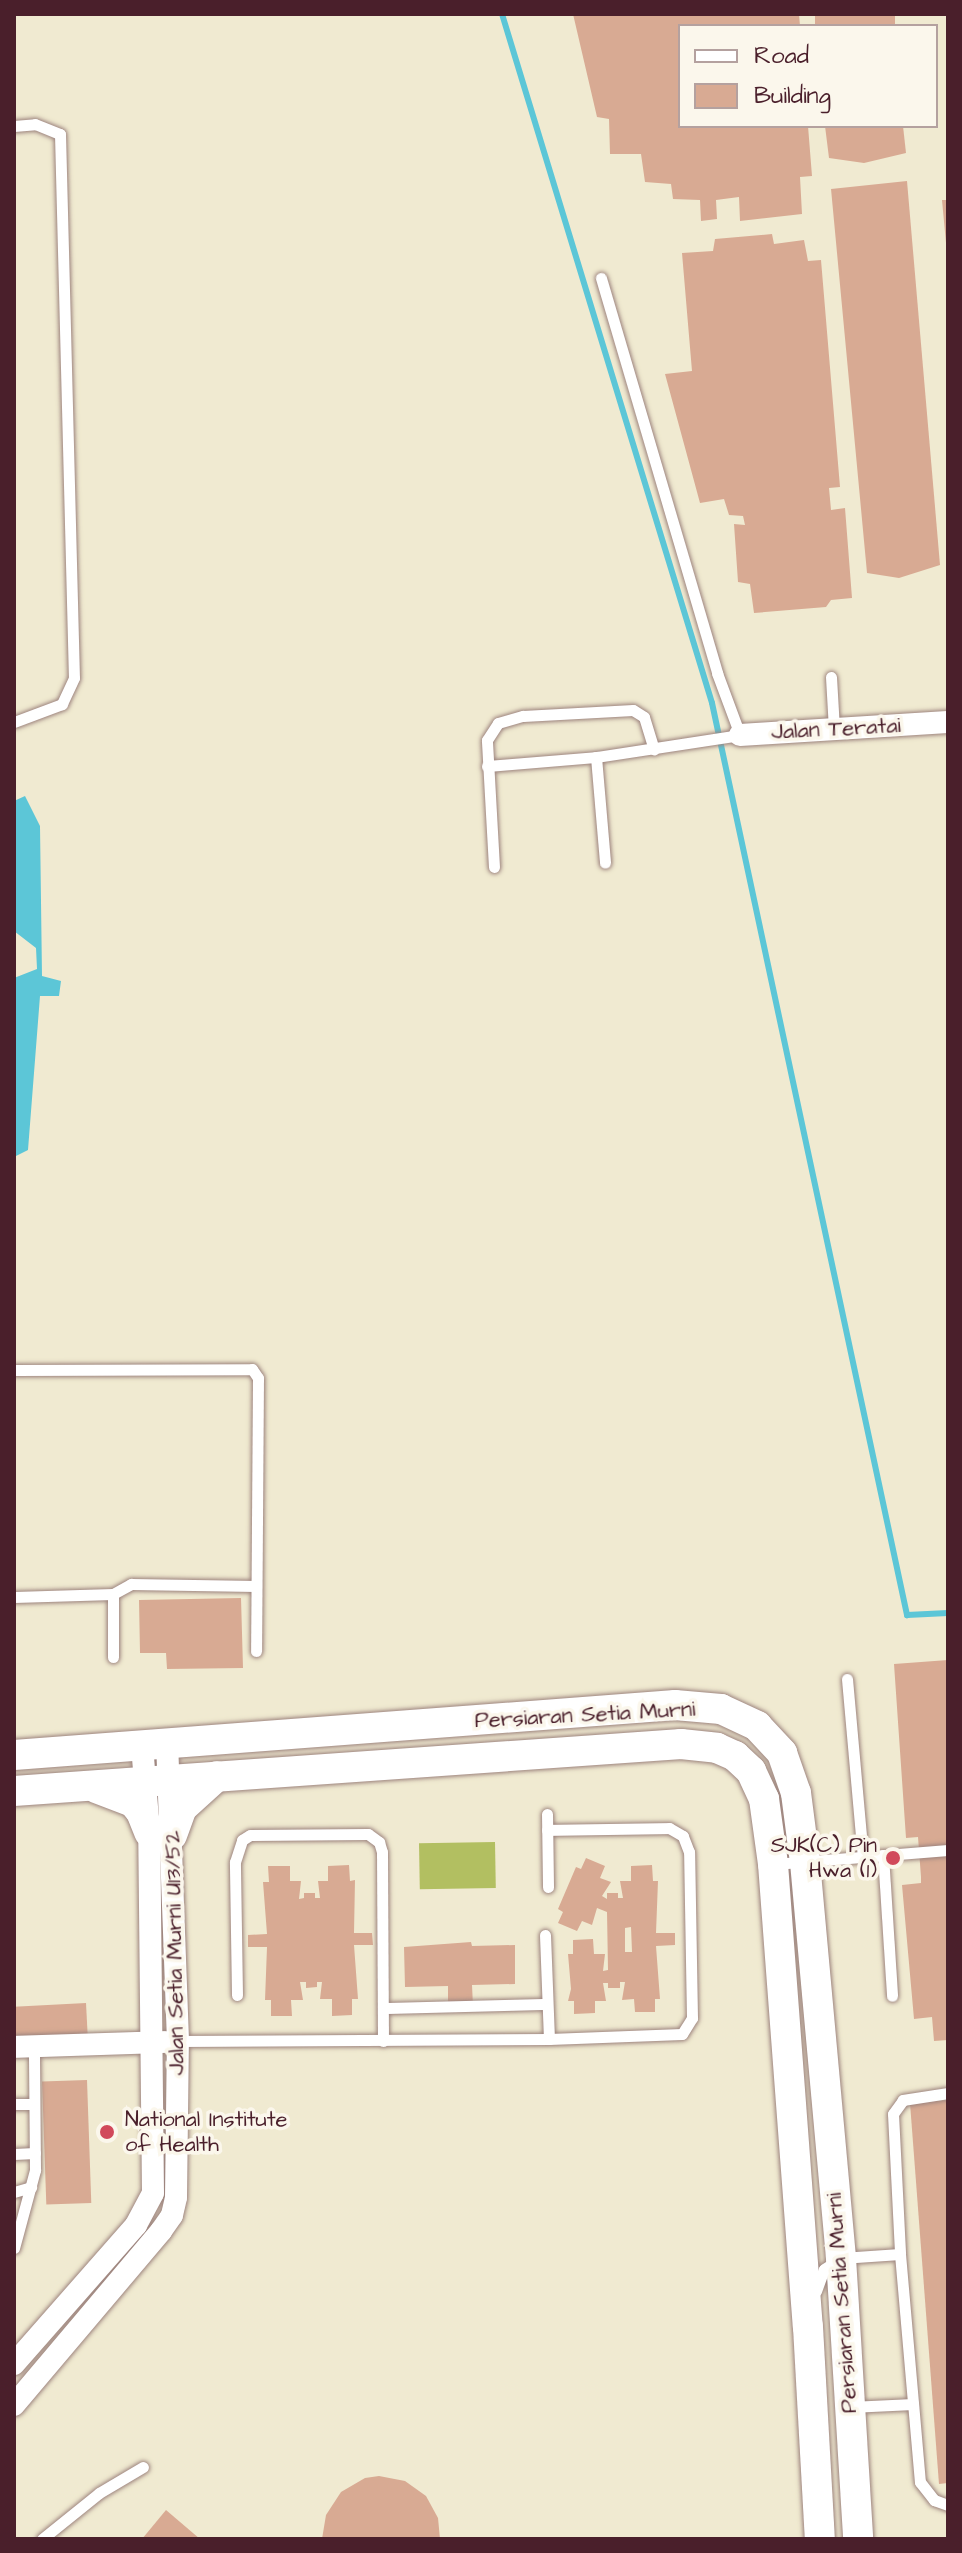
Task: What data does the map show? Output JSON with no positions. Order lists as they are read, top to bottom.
{
  "streets": {
    "street": ["Jalan Teratai", "Persiaran Setia Murni", "Jalan Setia Murni U13/52"]
  },
  "crossings": [
    ["Persiaran Setia Murni", "Jalan Setia Murni U13/52"]
  ],
  "places": ["SJK(C) Pin Hwa (1)", "National Institute of Health"],
  "legend": ["Road", "Building"]
}
